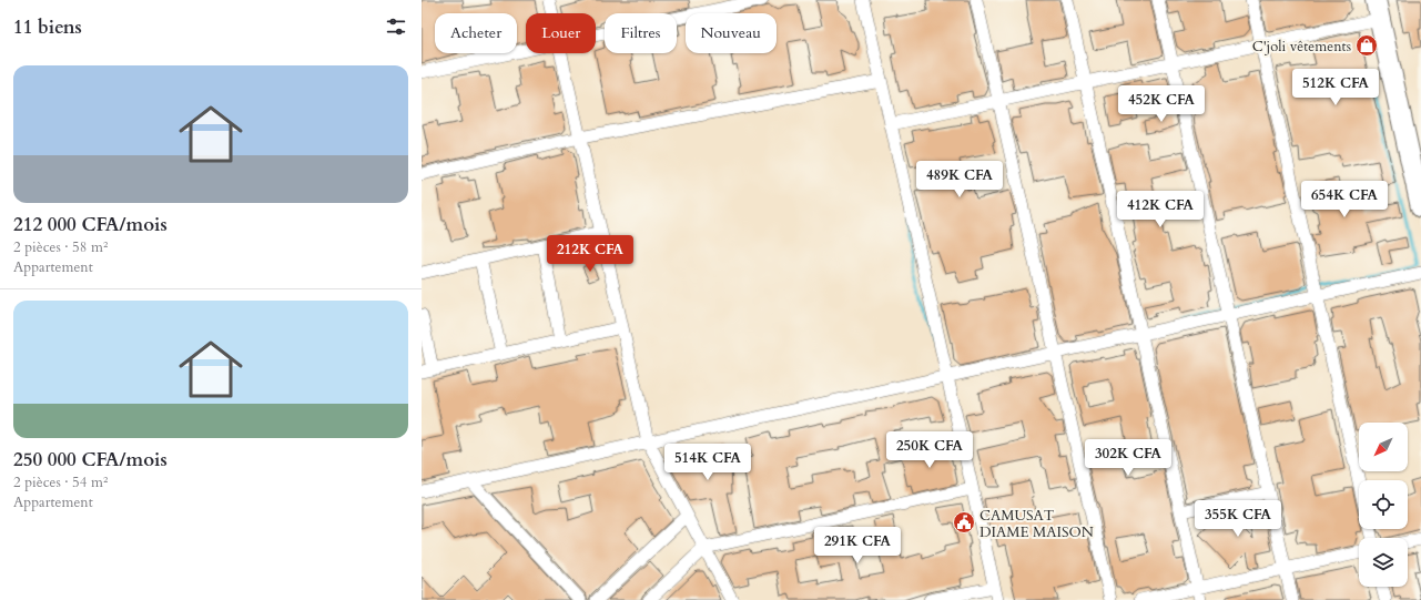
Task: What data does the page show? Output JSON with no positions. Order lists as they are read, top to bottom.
{
  "places": {
    "shop": ["C'joli vêtements"],
    "public building": ["CAMUSAT DIAME MAISON"]
  },
  "north": "bottom left",
  "page": {
    "heading": "11 biens",
    "chip": [
      "Acheter",
      "Louer",
      "Filtres",
      "Nouveau"
    ],
    "list": [
      {
        "name": "212 000 CFA/mois",
        "note": "2 pièces · 58 m² · Appartement"
      },
      {
        "name": "250 000 CFA/mois",
        "note": "2 pièces · 54 m² · Appartement"
      }
    ],
    "price": [
      "512K CFA",
      "452K CFA",
      "489K CFA",
      "654K CFA",
      "412K CFA",
      "212K CFA",
      "250K CFA",
      "302K CFA",
      "514K CFA",
      "355K CFA",
      "291K CFA"
    ]
  }
}
